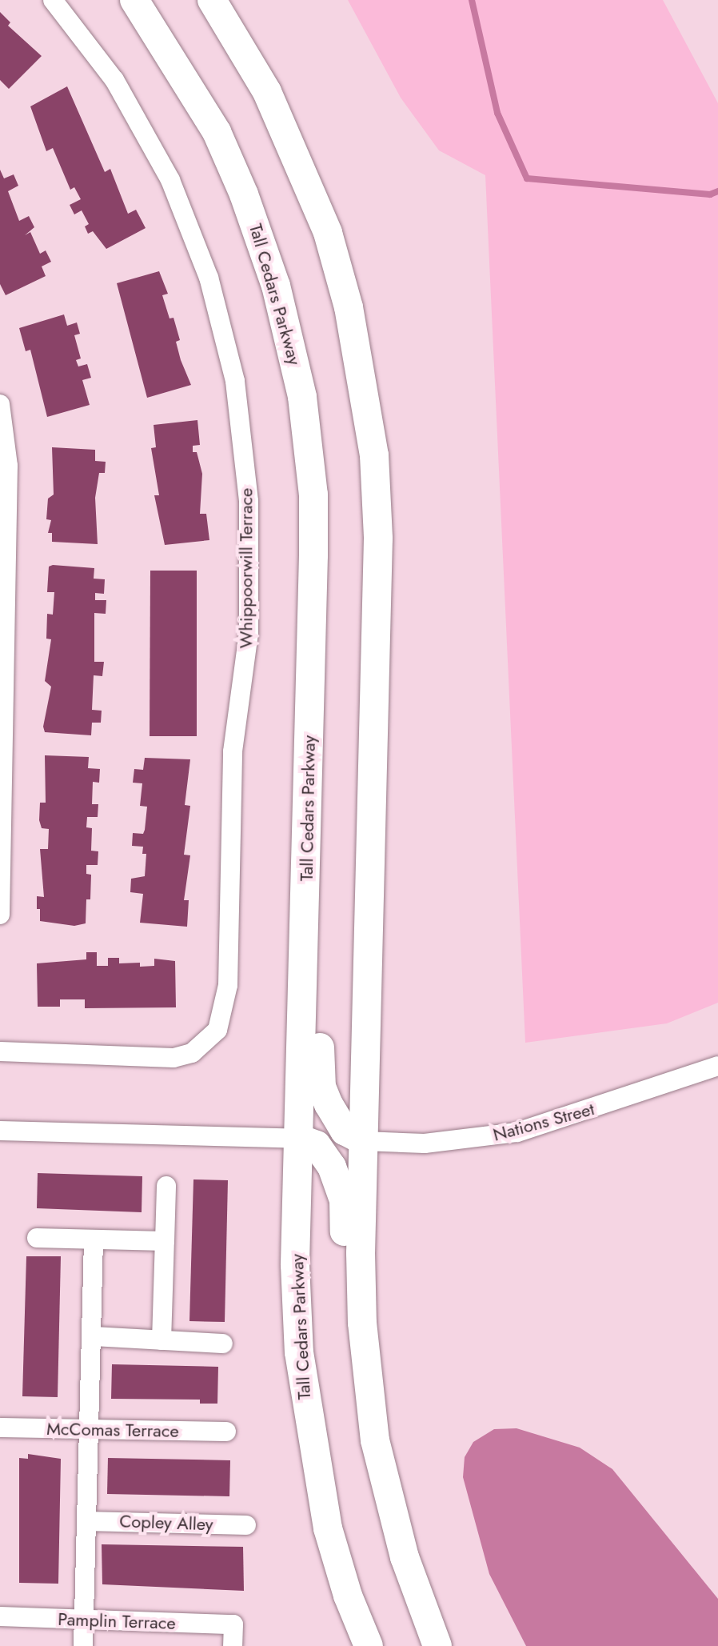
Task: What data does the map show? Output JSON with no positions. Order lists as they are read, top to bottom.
{
  "streets": {
    "main road": ["Tall Cedars Parkway"],
    "street": [
      "Whippoorwill Terrace",
      "Nations Street",
      "McComas Terrace",
      "Copley Alley",
      "Pamplin Terrace"
    ]
  }
}
